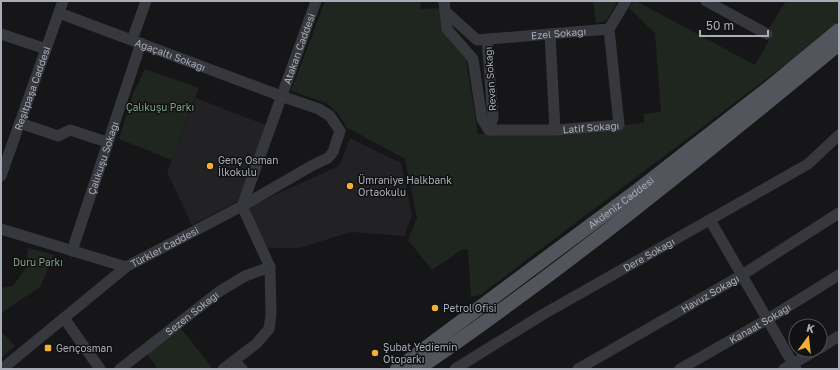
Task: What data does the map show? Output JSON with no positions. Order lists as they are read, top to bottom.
{
  "streets": {
    "main road": ["Akdeniz Caddesi"],
    "street": [
      "Ezel Sokağı",
      "Atakan Caddesi",
      "Ağaçaltı Sokağı",
      "Revan Sokağı",
      "Reşitpaşa Caddesi",
      "Latif Sokağı",
      "Çalıkuşu Sokağı",
      "Türkler Caddesi",
      "Dere Sokağı",
      "Havuz Sokağı",
      "Sezen Sokağı",
      "Kanaat Sokağı"
    ]
  },
  "crossings": [
    ["Ezel Sokağı", "Revan Sokağı"],
    ["Ezel Sokağı", "Latif Sokağı"],
    ["Atakan Caddesi", "Ağaçaltı Sokağı"],
    ["Ağaçaltı Sokağı", "Reşitpaşa Caddesi"],
    ["Ağaçaltı Sokağı", "Çalıkuşu Sokağı"],
    ["Ağaçaltı Sokağı", "Türkler Caddesi"],
    ["Revan Sokağı", "Latif Sokağı"]
  ],
  "parks": ["Çalıkuşu Parkı", "Duru Parkı"],
  "places": {
    "other": [
      "Genç Osman İlkokulu",
      "Ümraniye Halkbank Ortaokulu",
      "Petrol Ofisi",
      "Şubat Yediemin Otoparkı"
    ],
    "transit": ["Gençosman"]
  },
  "scale_bar": "50 m",
  "north": "top"
}
